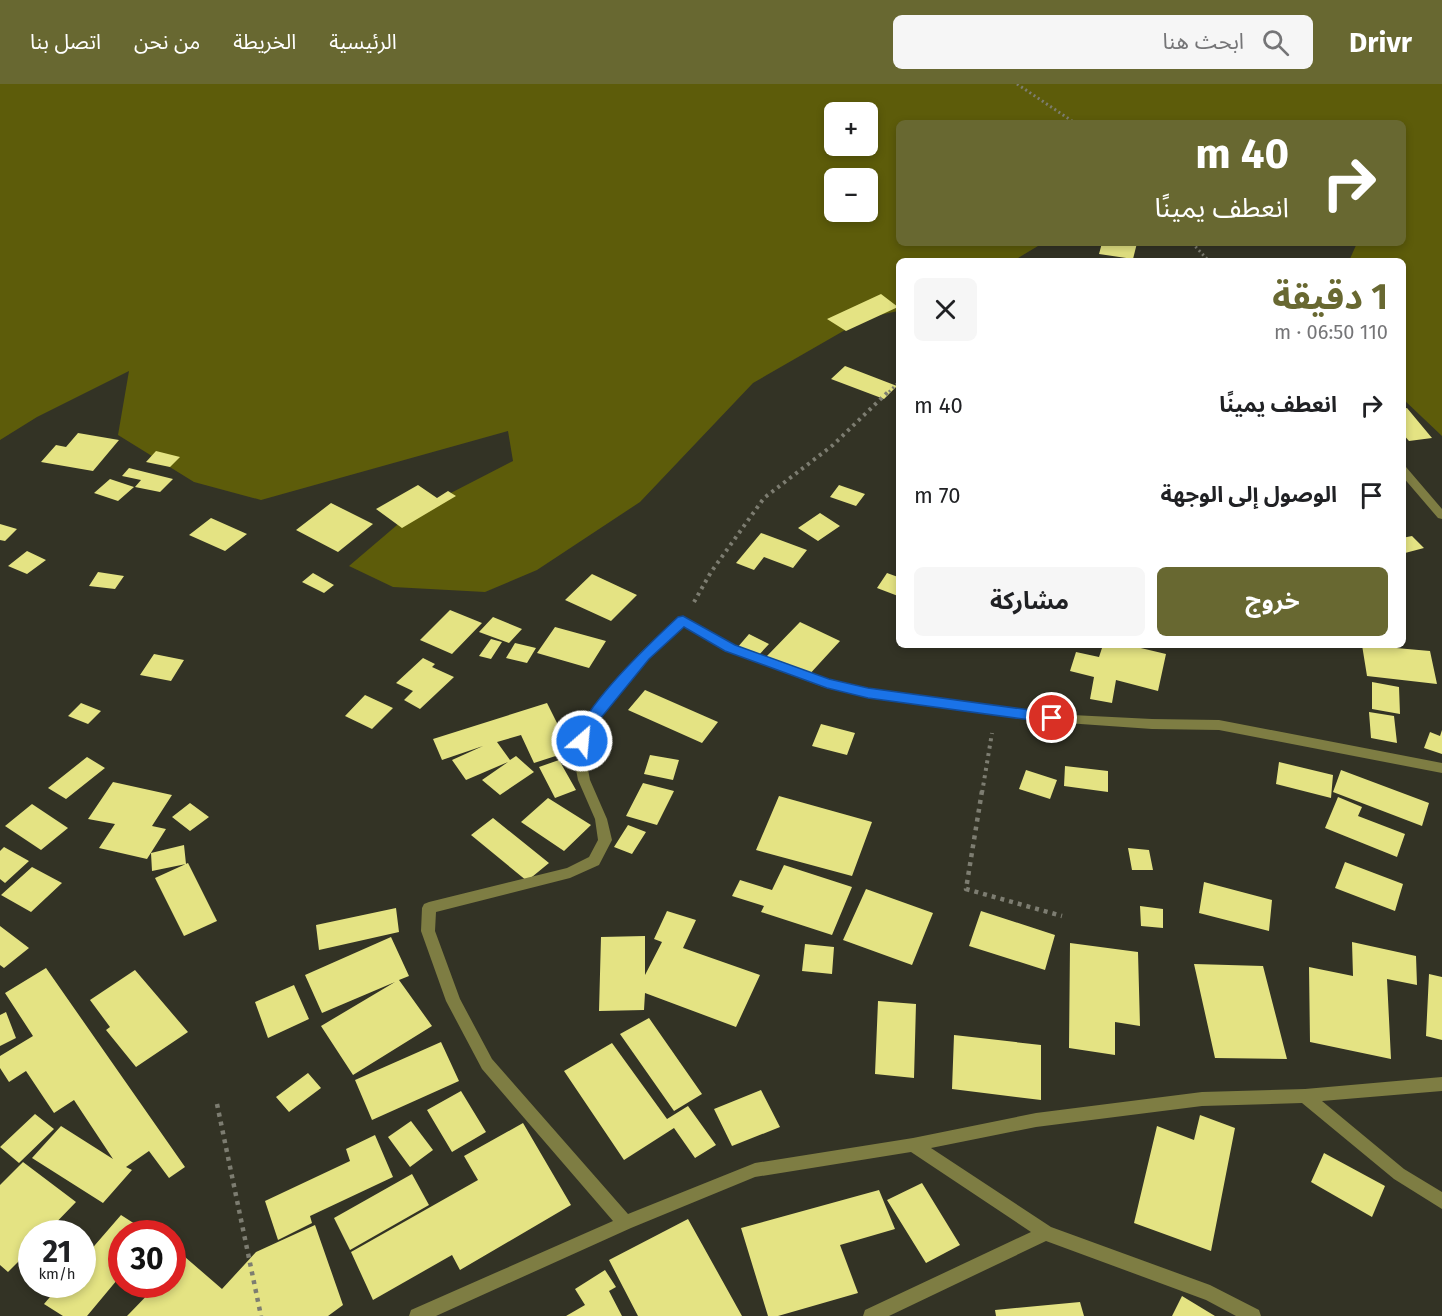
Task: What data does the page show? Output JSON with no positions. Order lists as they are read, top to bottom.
{
  "page": {
    "header": "Drivr",
    "search": "ابحث هنا",
    "nav": [
      "الرئيسية",
      "الخريطة",
      "من نحن",
      "اتصل بنا"
    ],
    "map_buttons": ["+", "−"],
    "turn": ["40 m", "انعطف يمينًا"],
    "heading": ["1 دقيقة", "110 m · 06:50"],
    "list": [
      {
        "name": "انعطف يمينًا",
        "value": "40 m"
      },
      {
        "name": "الوصول إلى الوجهة",
        "value": "70 m"
      }
    ],
    "buttons": ["خروج", "مشاركة"],
    "speed": "21 km/h",
    "limit": "30"
  }
}
